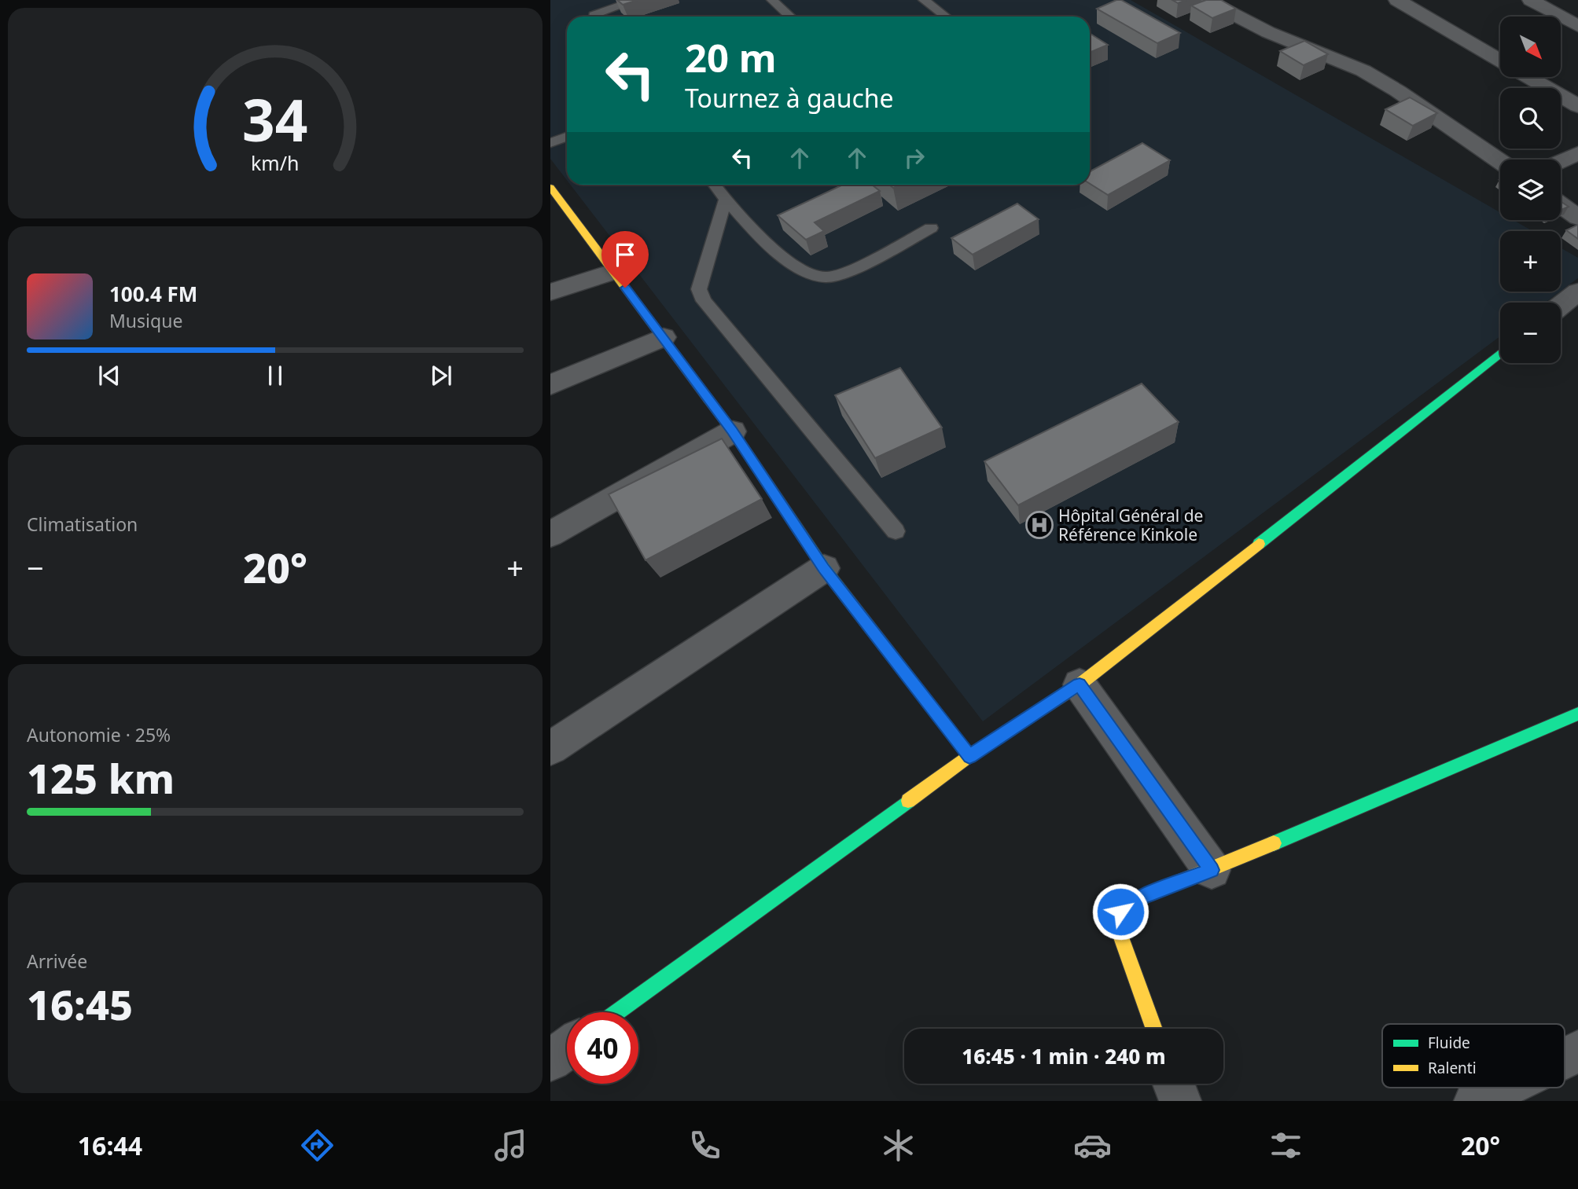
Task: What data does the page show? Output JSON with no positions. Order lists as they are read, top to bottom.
{
  "places": {
    "hospital": ["Hôpital Général de Référence Kinkole"]
  },
  "legend": ["Fluide", "Ralenti"],
  "north": "bottom right",
  "page": {
    "map_buttons": ["+", "−"],
    "turn": ["20 m", "Tournez à gauche"],
    "song": ["100.4 FM", "Musique"],
    "tile": [
      "Climatisation",
      ["Autonomie · 25%", "125 km"],
      ["Arrivée", "16:45"]
    ],
    "heat": ["−", "20°", "+"],
    "limit": "40",
    "trip": "16:45 · 1 min · 240 m",
    "tabs": ["16:44", "20°"],
    "gauge": ["34", "km/h"]
  }
}
